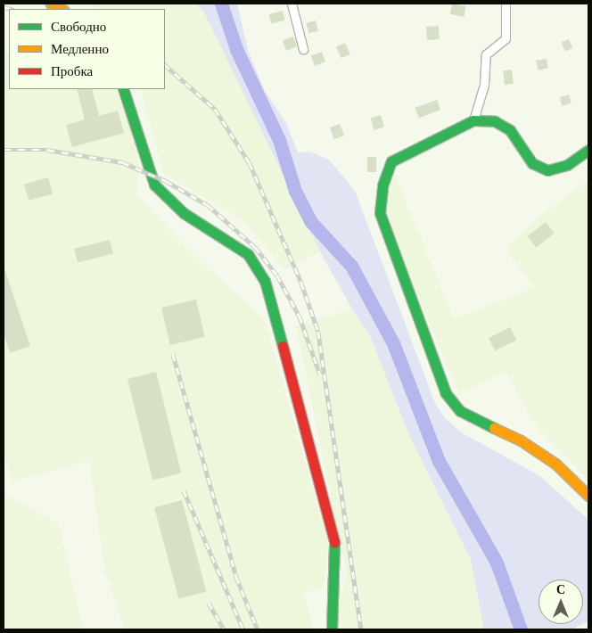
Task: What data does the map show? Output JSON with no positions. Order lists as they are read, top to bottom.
{
  "legend": ["Свободно", "Медленно", "Пробка"],
  "north": "top"
}
